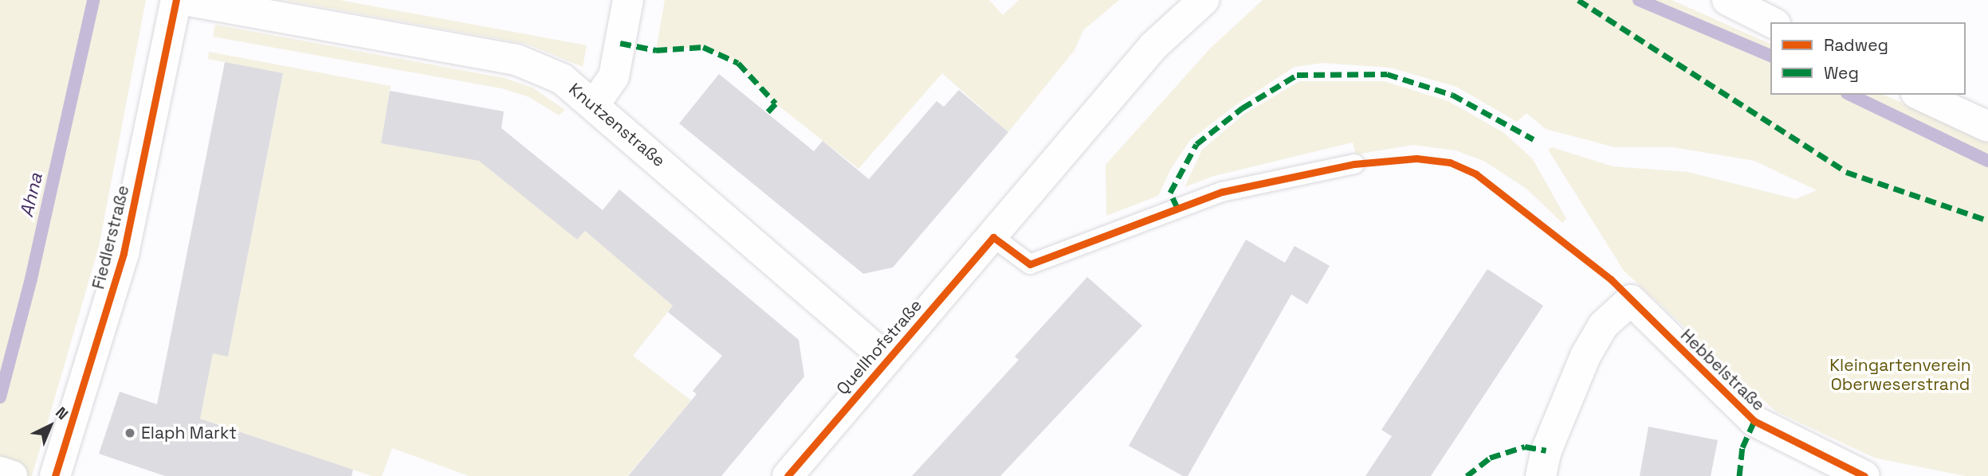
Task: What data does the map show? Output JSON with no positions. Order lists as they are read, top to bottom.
{
  "streets": {
    "street": [
      "Knutzenstraße",
      "Fiedlerstraße",
      "Quellhofstraße",
      "Hebbelstraße"
    ]
  },
  "crossings": [
    ["Knutzenstraße", "Quellhofstraße"]
  ],
  "water": ["Ahna"],
  "parks": ["Kleingartenverein Oberweserstrand"],
  "places": ["Elaph Markt"],
  "legend": ["Radweg", "Weg"],
  "north": "top right"
}
